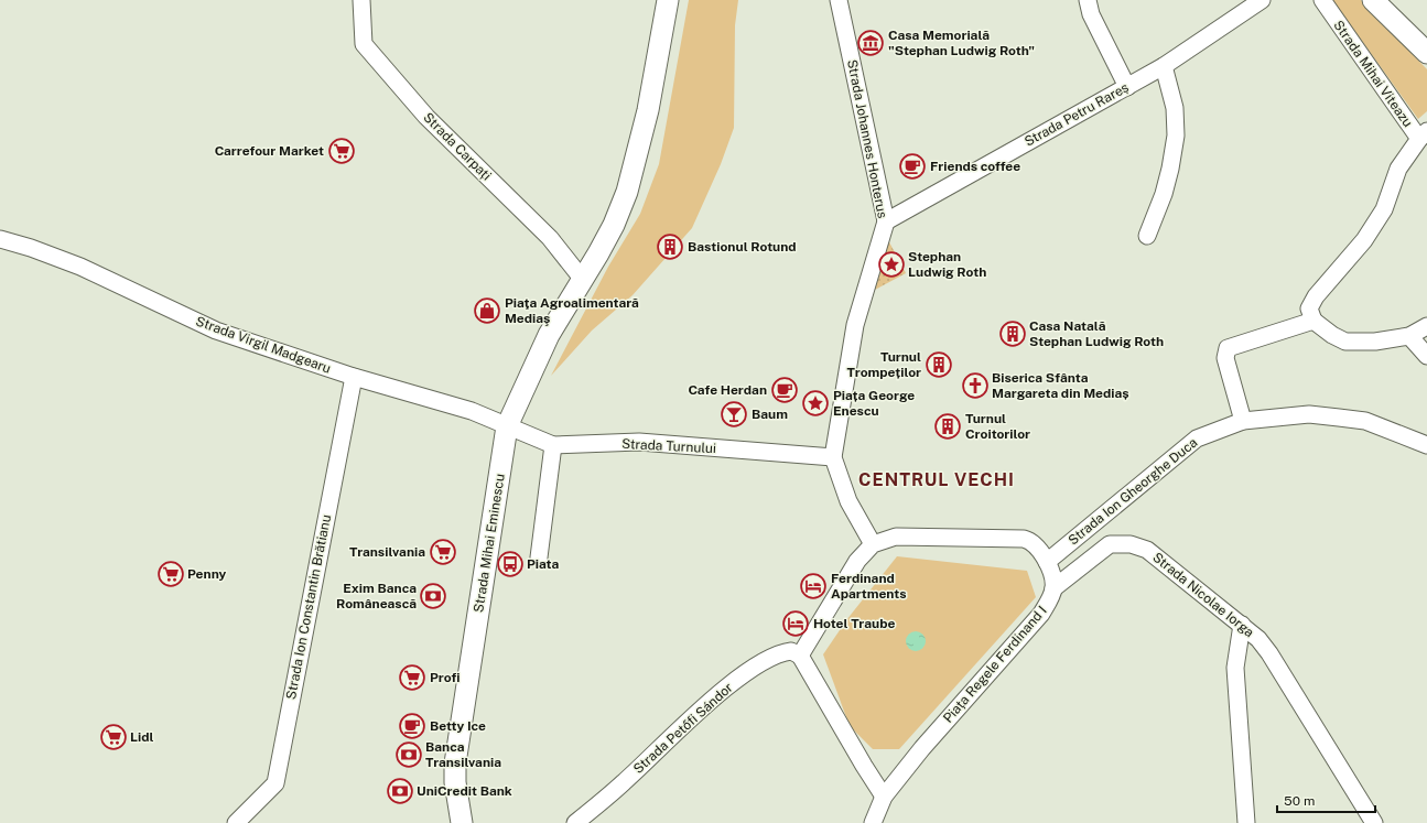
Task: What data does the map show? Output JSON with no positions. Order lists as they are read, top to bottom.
{
  "streets": {
    "main road": ["Strada Mihai Eminescu"],
    "street": [
      "Strada Mihai Viteazu",
      "Strada Petru Rareș",
      "Strada Johannes Honterus",
      "Strada Carpați",
      "Strada Virgil Madgearu",
      "Strada Turnului",
      "Strada Ion Gheorghe Duca",
      "Strada Nicolae Iorga",
      "Strada Ion Constantin Brătianu",
      "Piața Regele Ferdinand I",
      "Strada Petőfi Sándor"
    ]
  },
  "crossings": [
    ["Strada Petru Rareș", "Strada Johannes Honterus"],
    ["Strada Johannes Honterus", "Strada Turnului"],
    ["Strada Carpați", "Strada Mihai Eminescu"],
    ["Strada Virgil Madgearu", "Strada Turnului"],
    ["Strada Virgil Madgearu", "Strada Mihai Eminescu"],
    ["Strada Virgil Madgearu", "Strada Ion Constantin Brătianu"],
    ["Strada Turnului", "Strada Mihai Eminescu"],
    ["Strada Nicolae Iorga", "Piața Regele Ferdinand I"]
  ],
  "districts": ["CENTRUL VECHI"],
  "places": {
    "museum": ["Casa Memorială \"Stephan Ludwig Roth\""],
    "supermarket": [
      "Carrefour Market",
      "Transilvania",
      "Penny",
      "Profi",
      "Lidl"
    ],
    "cafe": ["Friends coffee", "Cafe Herdan", "Betty Ice"],
    "building": [
      "Bastionul Rotund",
      "Casa Natală Stephan Ludwig Roth",
      "Turnul Trompeților",
      "Turnul Croitorilor"
    ],
    "place": ["Stephan Ludwig Roth", "Piața George Enescu"],
    "shop": ["Piaţa Agroalimentară Mediaş"],
    "church": ["Biserica Sfânta Margareta din Mediaș"],
    "bar": ["Baum"],
    "bus stop": ["Piata"],
    "hotel": ["Ferdinand Apartments", "Hotel Traube"],
    "bank": ["Exim Banca Românească", "Banca Transilvania", "UniCredit Bank"]
  },
  "scale_bar": "50 m"
}
